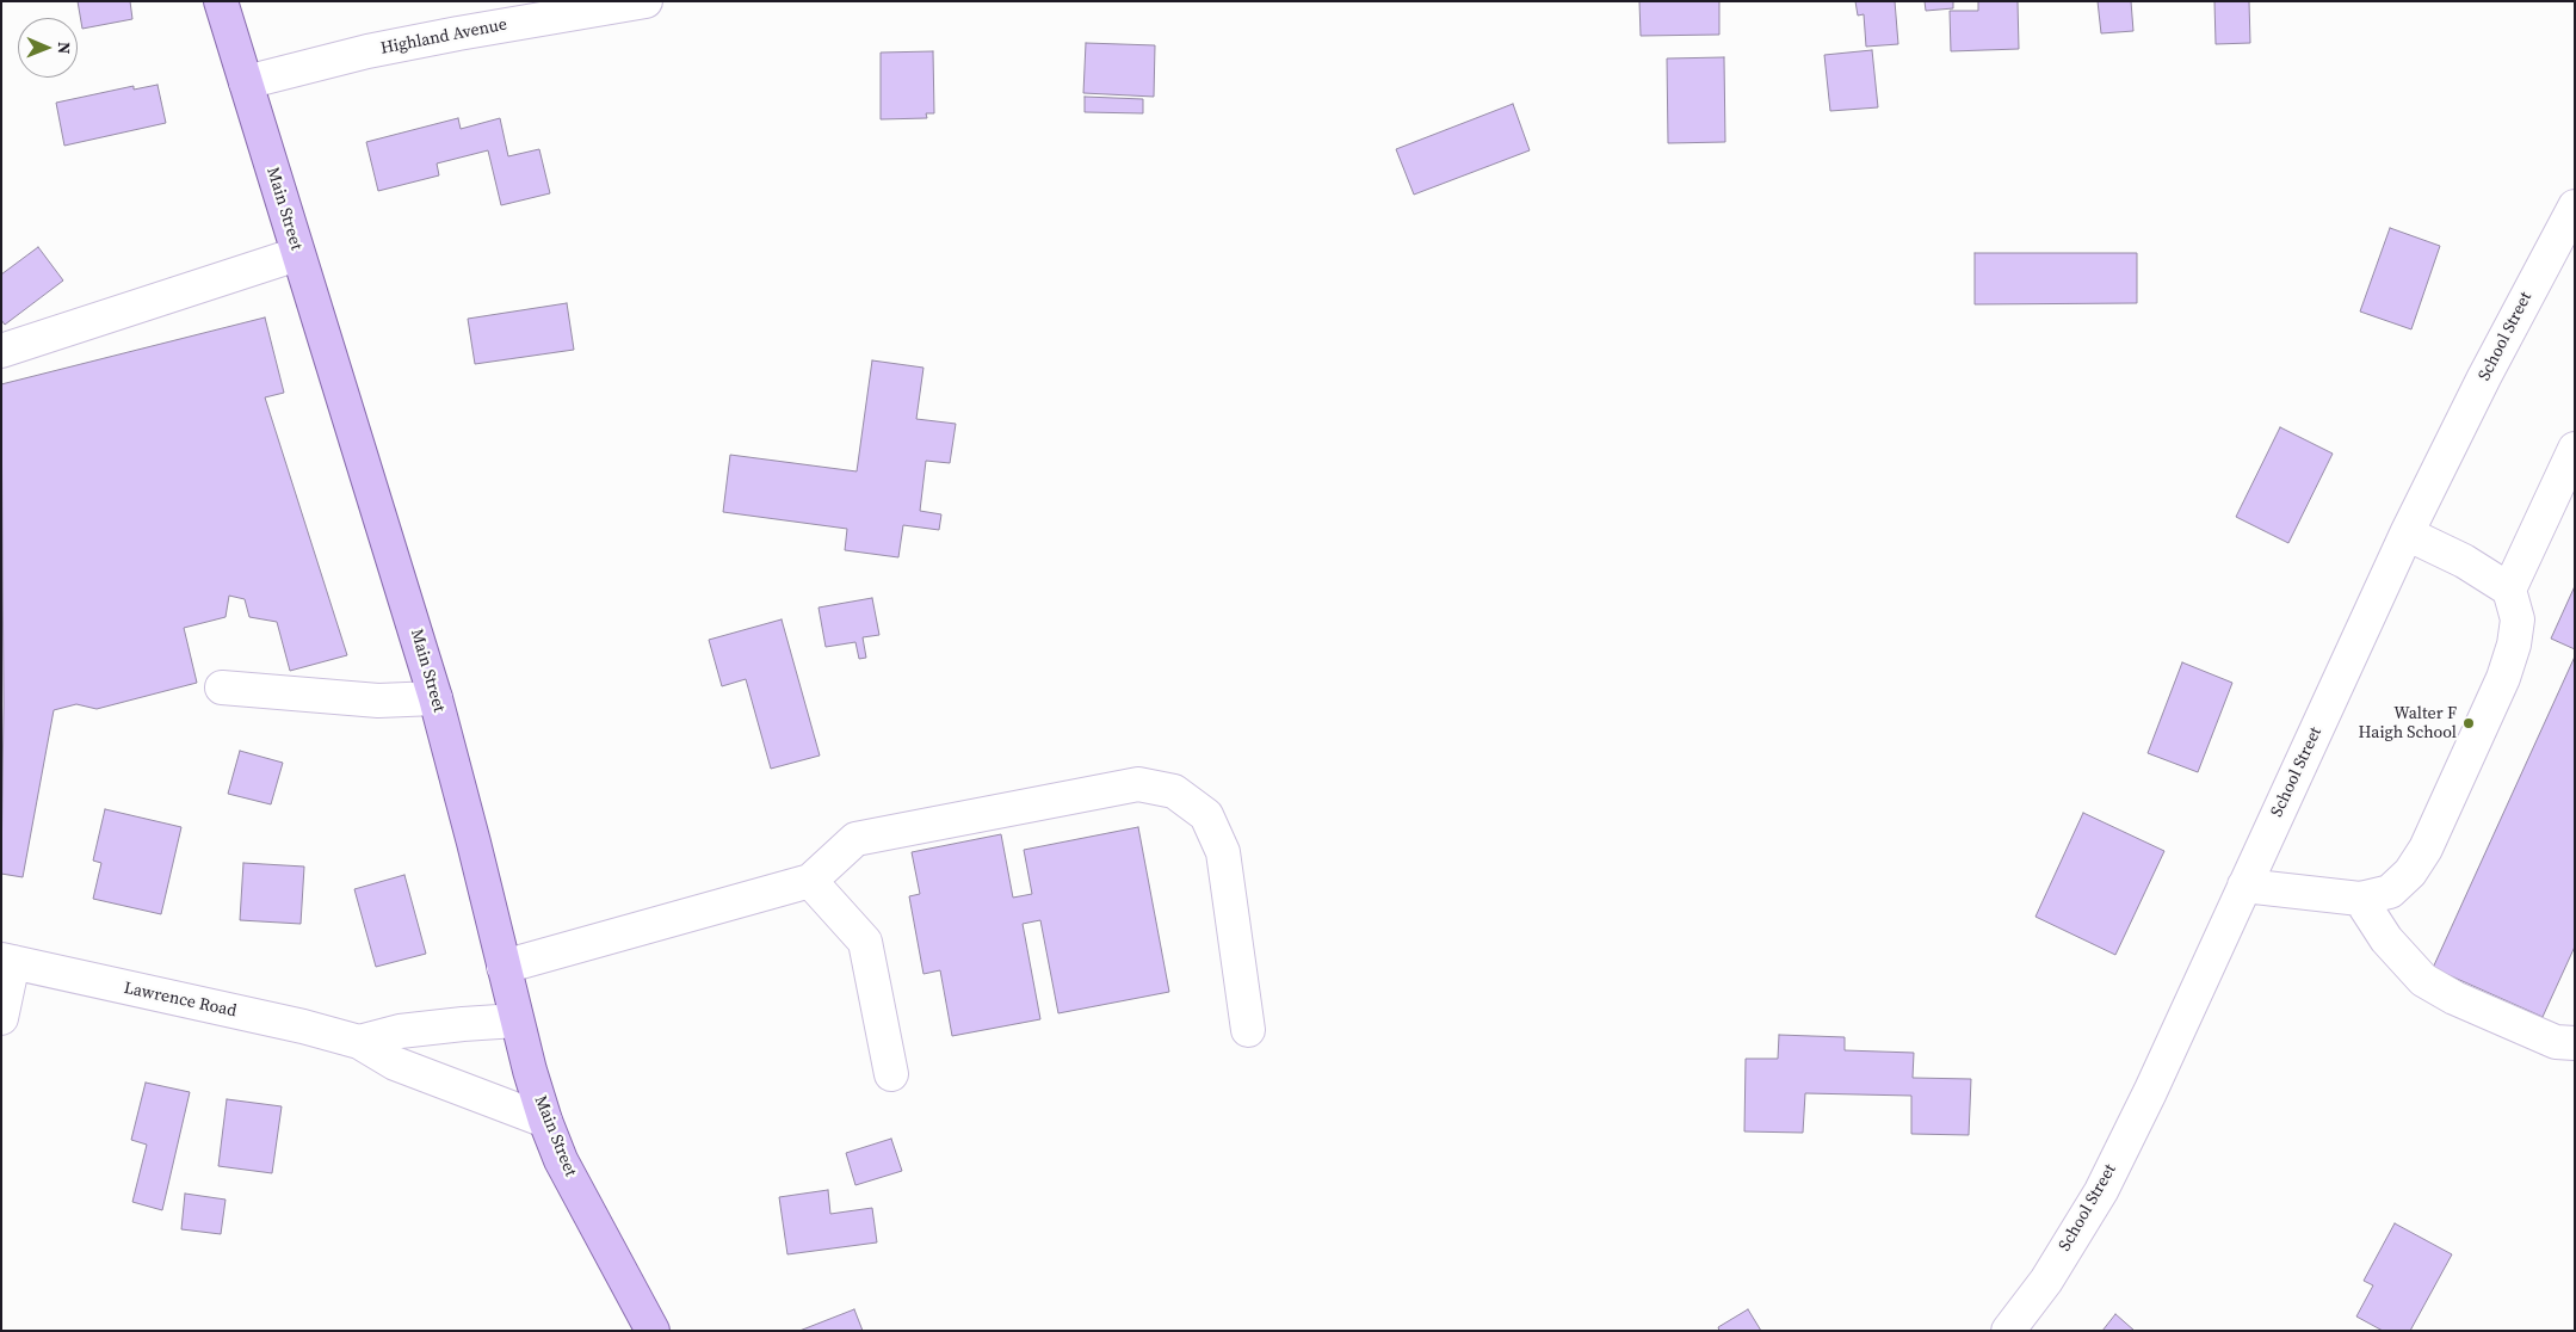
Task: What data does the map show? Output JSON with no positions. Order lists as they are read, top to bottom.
{
  "streets": {
    "main road": ["Main Street"],
    "street": ["Highland Avenue", "School Street", "Lawrence Road"]
  },
  "crossings": [
    ["Highland Avenue", "Main Street"],
    ["Main Street", "Lawrence Road"]
  ],
  "places": ["Walter F Haigh School"],
  "north": "right"
}
